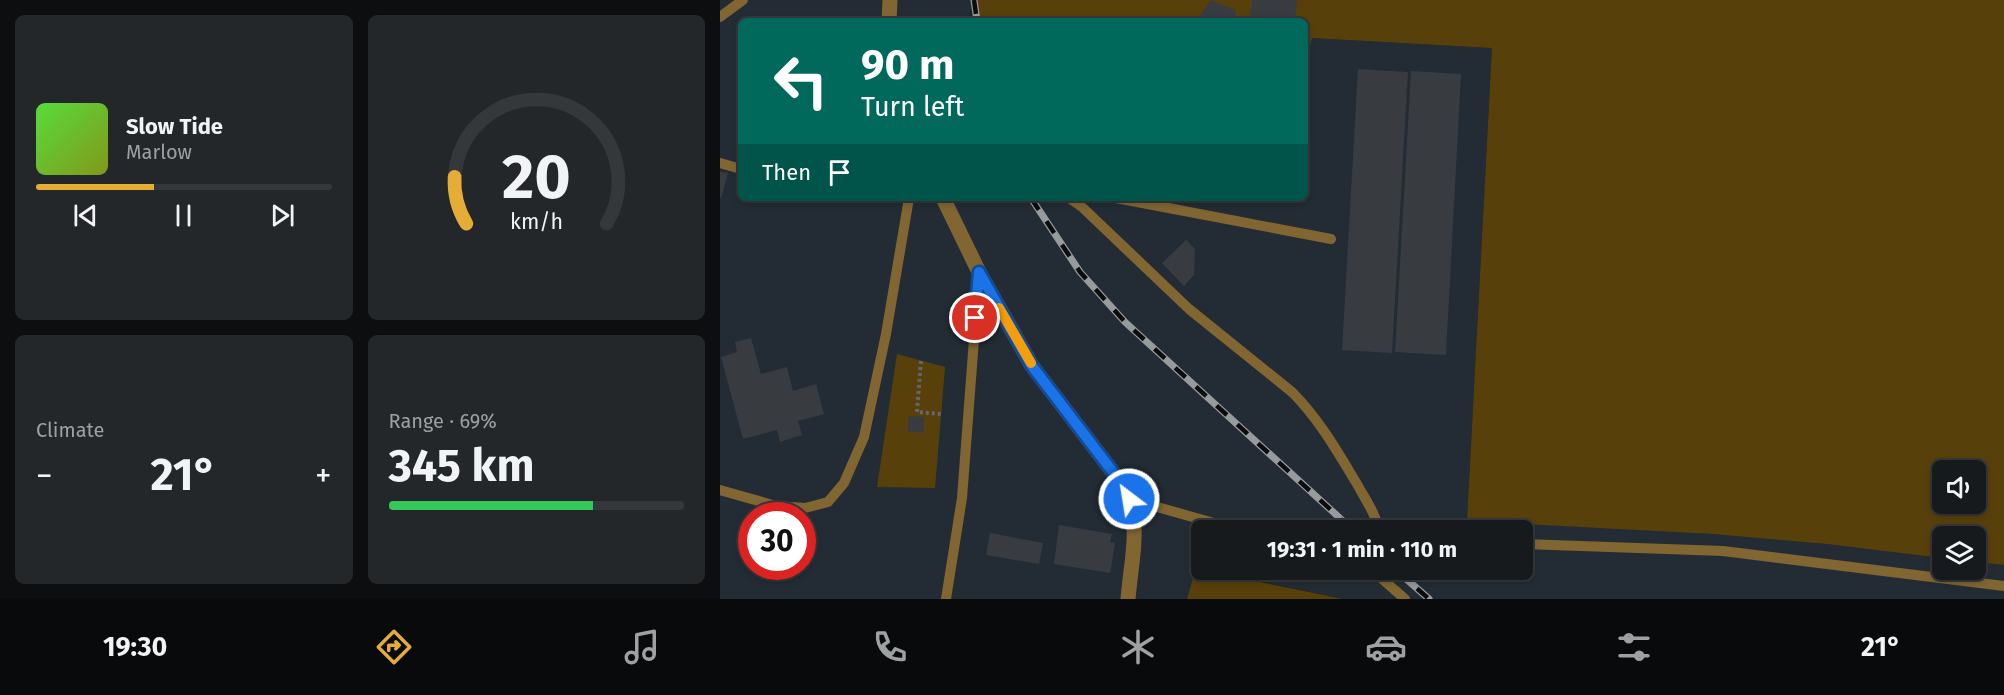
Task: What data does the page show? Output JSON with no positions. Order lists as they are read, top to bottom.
{
  "page": {
    "turn": ["90 m", "Turn left"],
    "song": ["Slow Tide", "Marlow"],
    "then": "Then",
    "tile": [
      "Climate",
      ["Range · 69%", "345 km"]
    ],
    "heat": ["−", "21°", "+"],
    "limit": "30",
    "trip": "19:31 · 1 min · 110 m",
    "tabs": ["19:30", "21°"],
    "gauge": ["20", "km/h"]
  }
}
